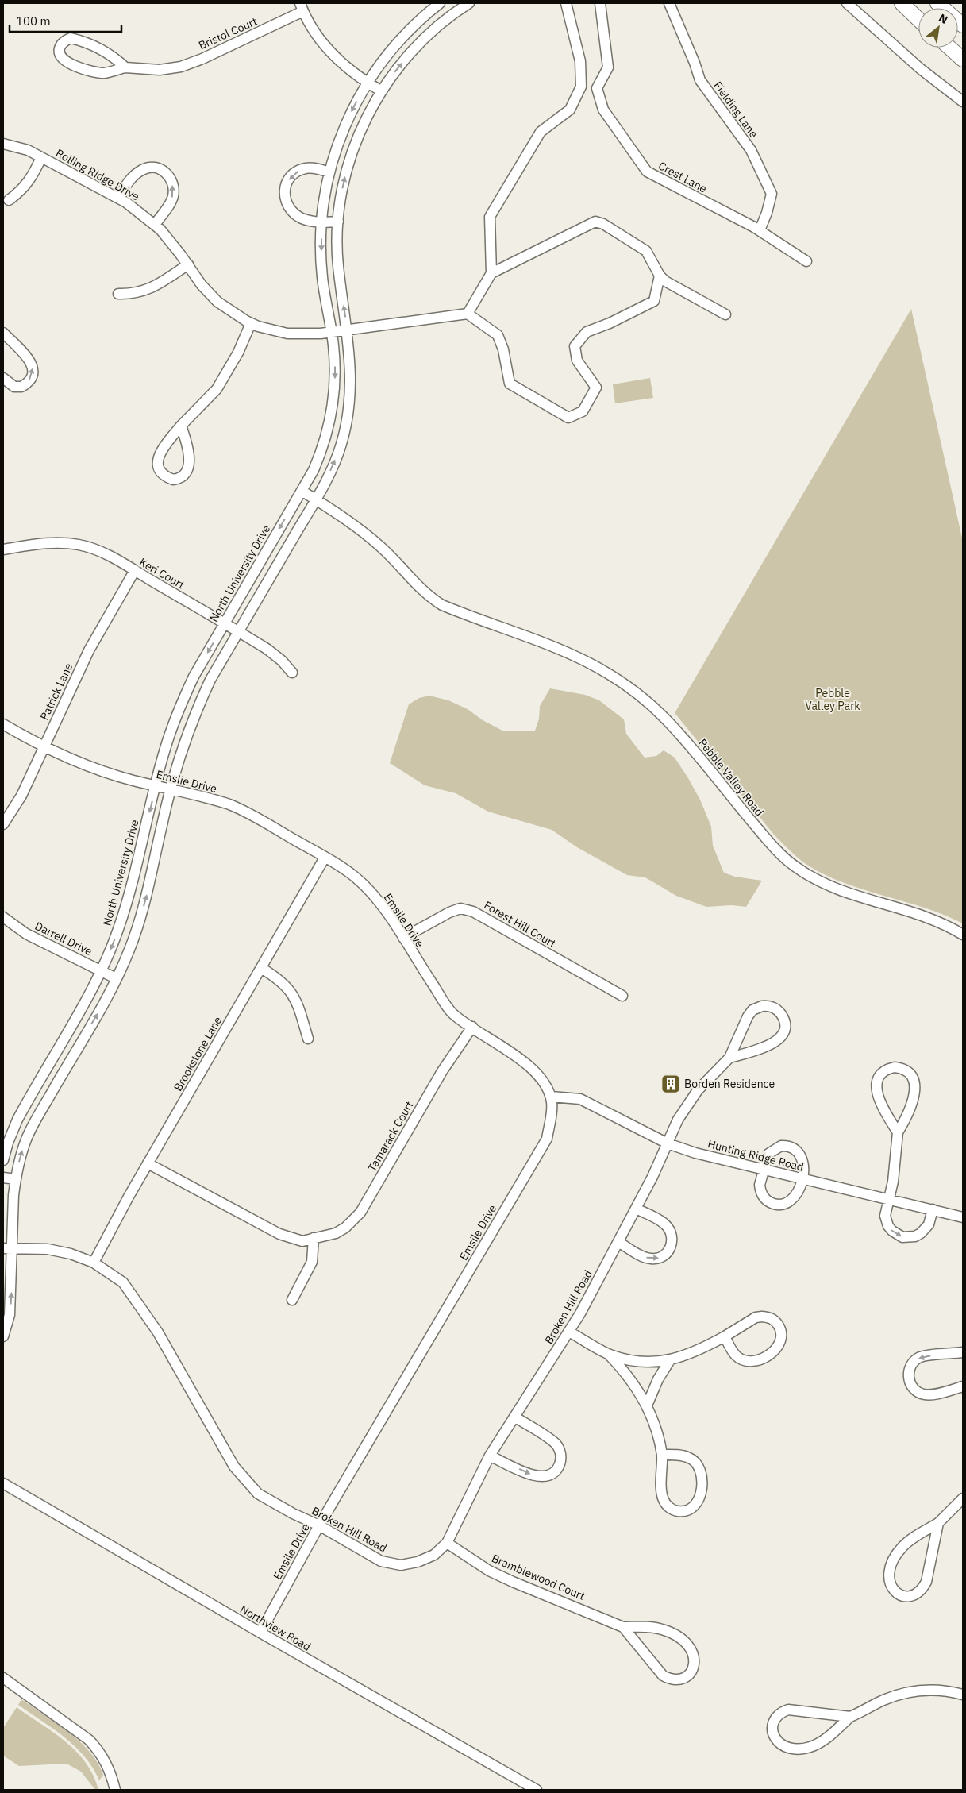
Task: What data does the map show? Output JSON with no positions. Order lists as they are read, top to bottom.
{
  "streets": {
    "street": [
      "Bristol Court",
      "Fielding Lane",
      "Rolling Ridge Drive",
      "Crest Lane",
      "Keri Court",
      "North University Drive",
      "Patrick Lane",
      "Pebble Valley Road",
      "Emslie Drive",
      "Emsile Drive",
      "Forest Hill Court",
      "Darrell Drive",
      "Brookstone Lane",
      "Tamarack Court",
      "Hunting Ridge Road",
      "Broken Hill Road",
      "Bramblewood Court",
      "Northview Road"
    ]
  },
  "crossings": [
    ["Fielding Lane", "Crest Lane"],
    ["Rolling Ridge Drive", "North University Drive"],
    ["Keri Court", "North University Drive"],
    ["Keri Court", "Patrick Lane"],
    ["North University Drive", "Pebble Valley Road"],
    ["North University Drive", "Emslie Drive"],
    ["North University Drive", "Darrell Drive"],
    ["Patrick Lane", "Emslie Drive"],
    ["Emslie Drive", "Emsile Drive"],
    ["Emslie Drive", "Brookstone Lane"],
    ["Emsile Drive", "Forest Hill Court"],
    ["Emsile Drive", "Tamarack Court"],
    ["Emsile Drive", "Hunting Ridge Road"],
    ["Emsile Drive", "Broken Hill Road"],
    ["Emsile Drive", "Northview Road"],
    ["Brookstone Lane", "Tamarack Court"],
    ["Brookstone Lane", "Broken Hill Road"],
    ["Hunting Ridge Road", "Broken Hill Road"],
    ["Broken Hill Road", "Bramblewood Court"]
  ],
  "parks": ["Pebble Valley Park"],
  "places": {
    "building": ["Borden Residence"]
  },
  "scale_bar": "100 m",
  "north": "top right"
}
